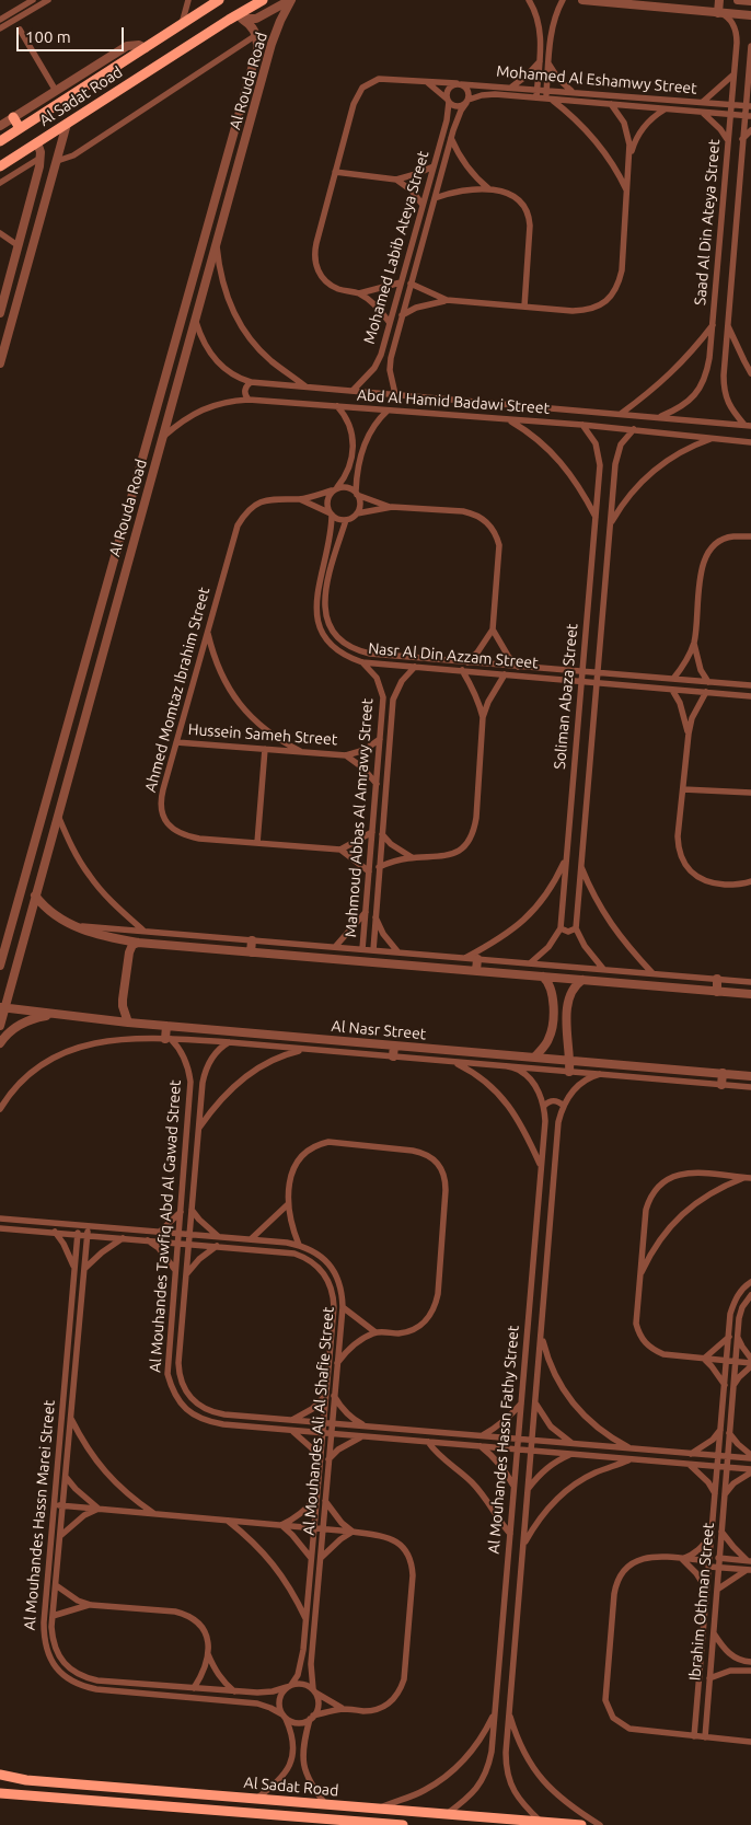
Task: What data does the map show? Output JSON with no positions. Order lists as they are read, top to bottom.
{
  "streets": {
    "main road": ["Al Sadat Road"],
    "street": [
      "Mohamed Al Eshamwy Street",
      "Al Rouda Road",
      "Saad Al Din Ateya Street",
      "Mohamed Labib Ateya Street",
      "Abd Al Hamid Badawi Street",
      "Nasr Al Din Azzam Street",
      "Ahmed Momtaz Ibrahim Street",
      "Soliman Abaza Street",
      "Hussein Sameh Street",
      "Mahmoud Abbas Al Amrawy Street",
      "Al Nasr Street",
      "Al Mouhandes Tawfiq Abd Al Gawad Street",
      "Al Mouhandes Ali Al Shafie Street",
      "Al Mouhandes Hassn Fathy Street",
      "Al Mouhandes Hassn Marei Street",
      "Ibrahim Othman Street"
    ]
  },
  "crossings": [
    ["Mohamed Al Eshamwy Street", "Saad Al Din Ateya Street"],
    ["Mohamed Al Eshamwy Street", "Mohamed Labib Ateya Street"],
    ["Al Rouda Road", "Al Sadat Road"],
    ["Al Rouda Road", "Abd Al Hamid Badawi Street"],
    ["Al Rouda Road", "Al Nasr Street"],
    ["Al Sadat Road", "Al Mouhandes Hassn Fathy Street"],
    ["Saad Al Din Ateya Street", "Abd Al Hamid Badawi Street"],
    ["Mohamed Labib Ateya Street", "Abd Al Hamid Badawi Street"],
    ["Abd Al Hamid Badawi Street", "Soliman Abaza Street"],
    ["Nasr Al Din Azzam Street", "Ahmed Momtaz Ibrahim Street"],
    ["Nasr Al Din Azzam Street", "Soliman Abaza Street"],
    ["Nasr Al Din Azzam Street", "Mahmoud Abbas Al Amrawy Street"],
    ["Ahmed Momtaz Ibrahim Street", "Hussein Sameh Street"],
    ["Hussein Sameh Street", "Mahmoud Abbas Al Amrawy Street"],
    ["Al Mouhandes Tawfiq Abd Al Gawad Street", "Al Mouhandes Ali Al Shafie Street"],
    ["Al Mouhandes Tawfiq Abd Al Gawad Street", "Al Mouhandes Hassn Fathy Street"],
    ["Al Mouhandes Tawfiq Abd Al Gawad Street", "Ibrahim Othman Street"],
    ["Al Mouhandes Ali Al Shafie Street", "Al Mouhandes Hassn Marei Street"]
  ],
  "scale_bar": "100 m"
}
